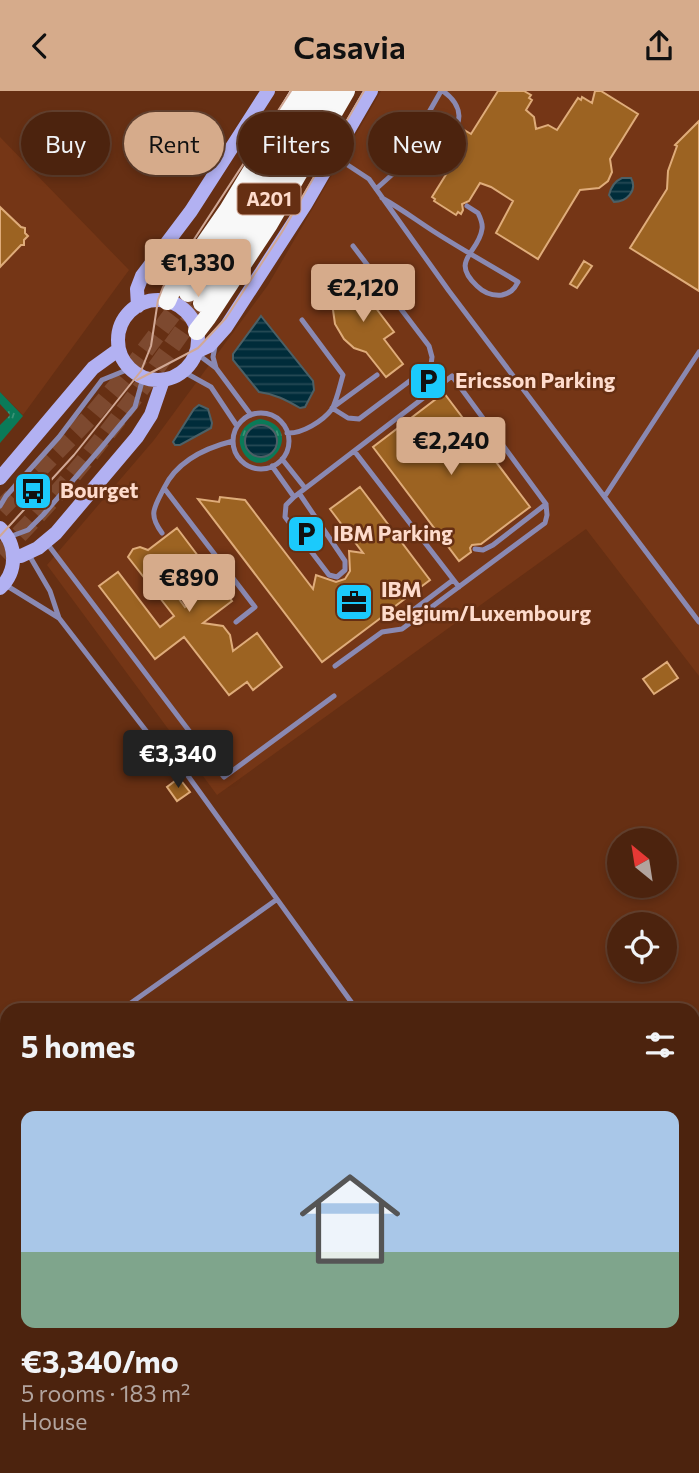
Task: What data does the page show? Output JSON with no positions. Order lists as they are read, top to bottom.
{
  "streets": {
    "highway": ["A201"]
  },
  "places": {
    "parking": ["Ericsson Parking", "IBM Parking"],
    "bus stop": ["Bourget"],
    "office": ["IBM Belgium/Luxembourg"]
  },
  "north": "top left",
  "page": {
    "header": "Casavia",
    "chip": [
      "Buy",
      "Rent",
      "Filters",
      "New"
    ],
    "price": [
      "€1,330",
      "€2,120",
      "€2,240",
      "€890",
      "€3,340"
    ],
    "heading": "5 homes",
    "list": [
      {
        "name": "€3,340/mo",
        "note": "5 rooms · 183 m² · House"
      }
    ]
  }
}
